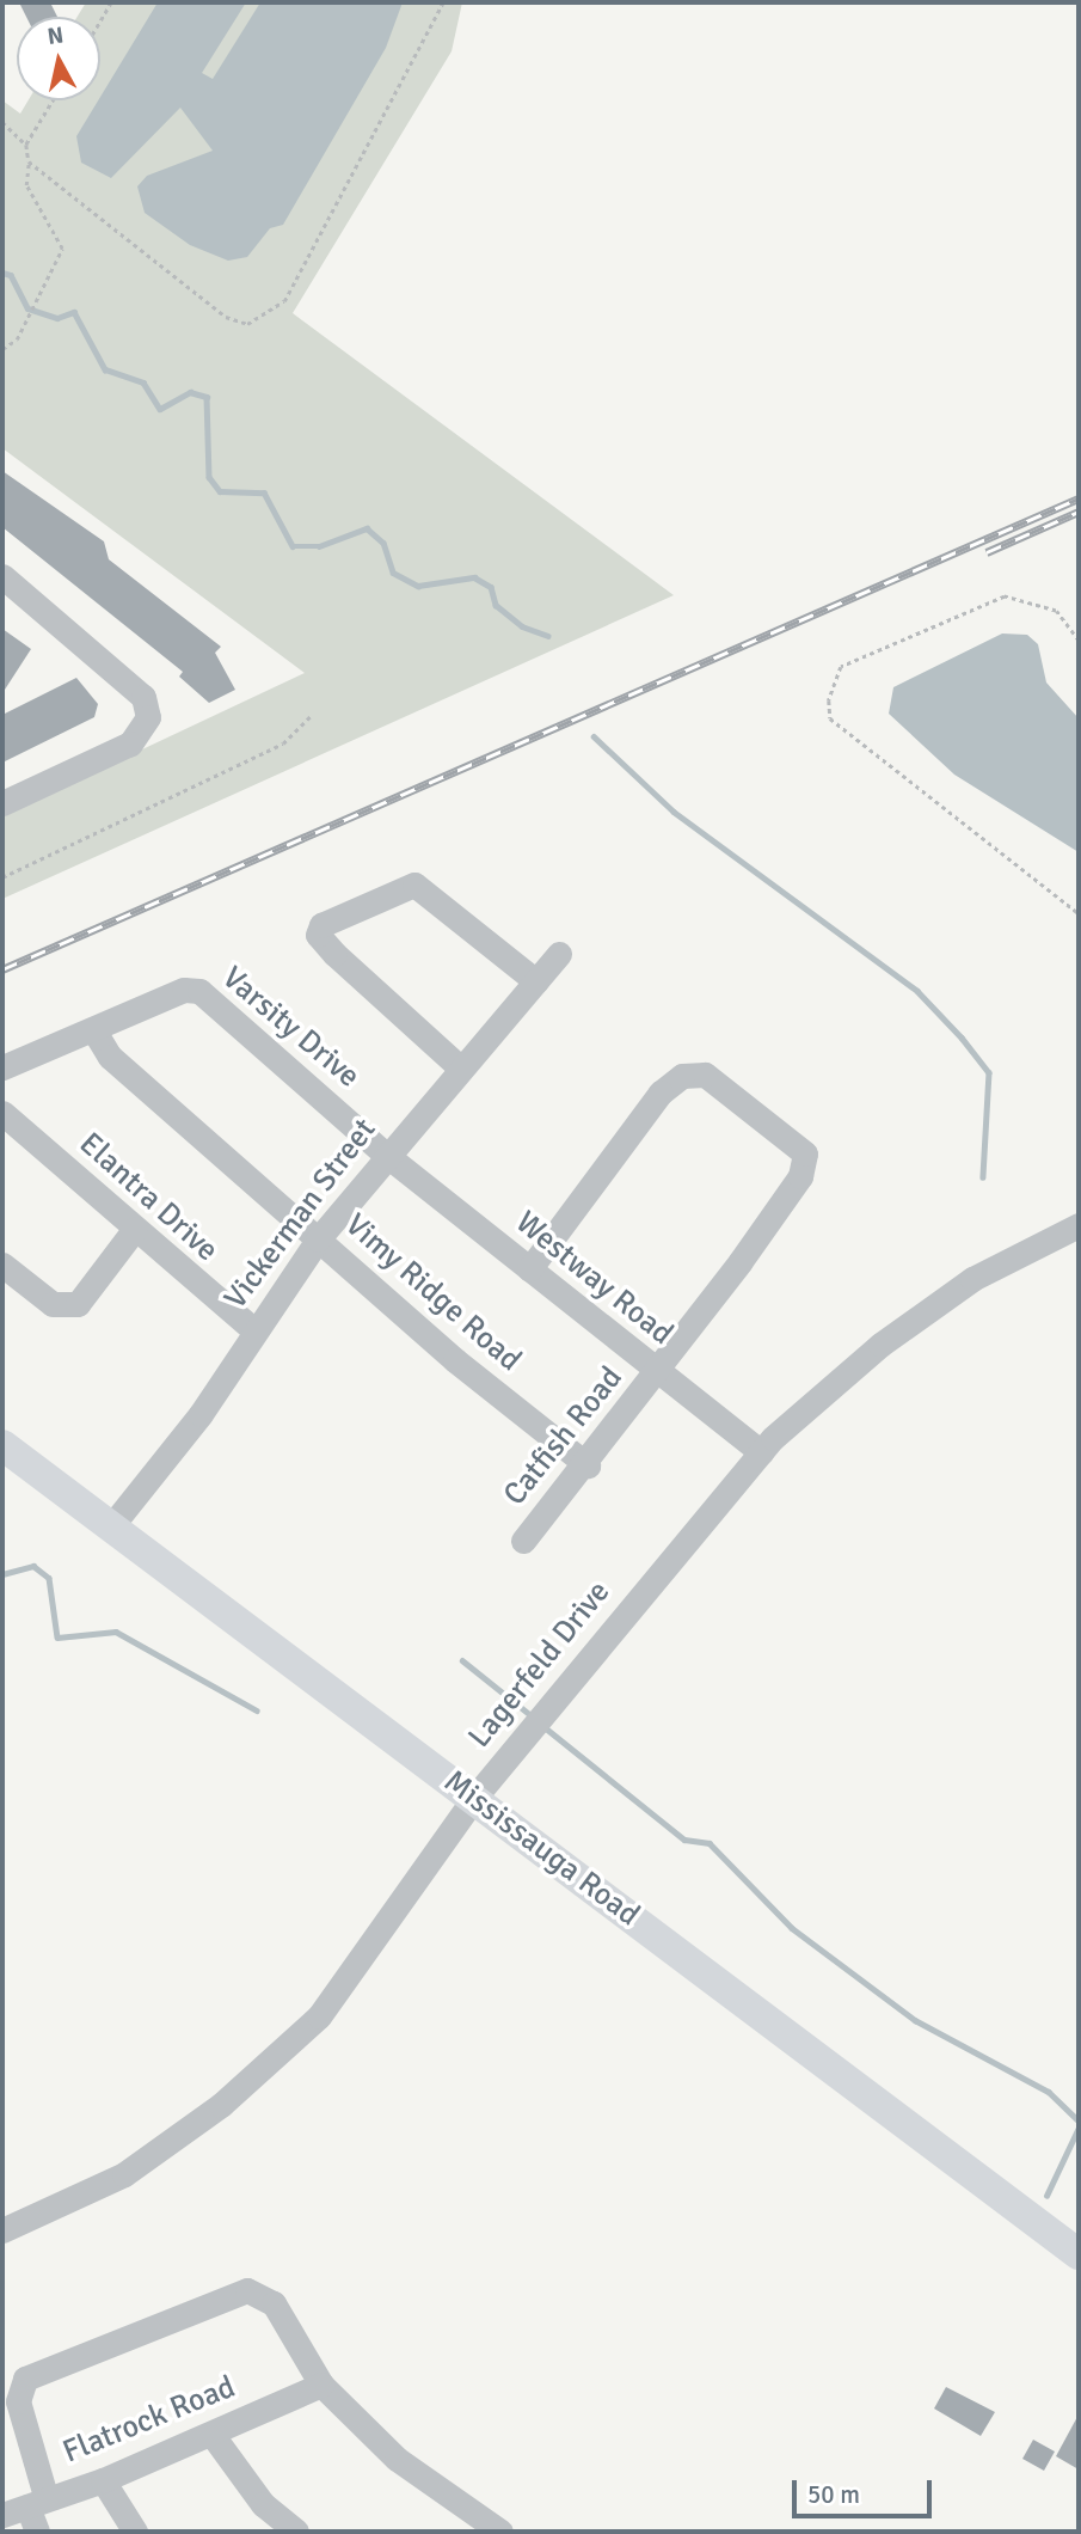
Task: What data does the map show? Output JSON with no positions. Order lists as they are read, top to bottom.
{
  "streets": {
    "main road": ["Mississauga Road"],
    "street": [
      "Varsity Drive",
      "Elantra Drive",
      "Vickerman Street",
      "Westway Road",
      "Vimy Ridge Road",
      "Catfish Road",
      "Lagerfeld Drive",
      "Flatrock Road"
    ]
  },
  "crossings": [
    ["Varsity Drive", "Vickerman Street"],
    ["Varsity Drive", "Westway Road"],
    ["Varsity Drive", "Vimy Ridge Road"],
    ["Elantra Drive", "Vickerman Street"],
    ["Vickerman Street", "Westway Road"],
    ["Vickerman Street", "Vimy Ridge Road"],
    ["Vickerman Street", "Mississauga Road"],
    ["Westway Road", "Catfish Road"],
    ["Westway Road", "Lagerfeld Drive"],
    ["Vimy Ridge Road", "Catfish Road"],
    ["Lagerfeld Drive", "Mississauga Road"]
  ],
  "scale_bar": "50 m",
  "north": "top"
}
